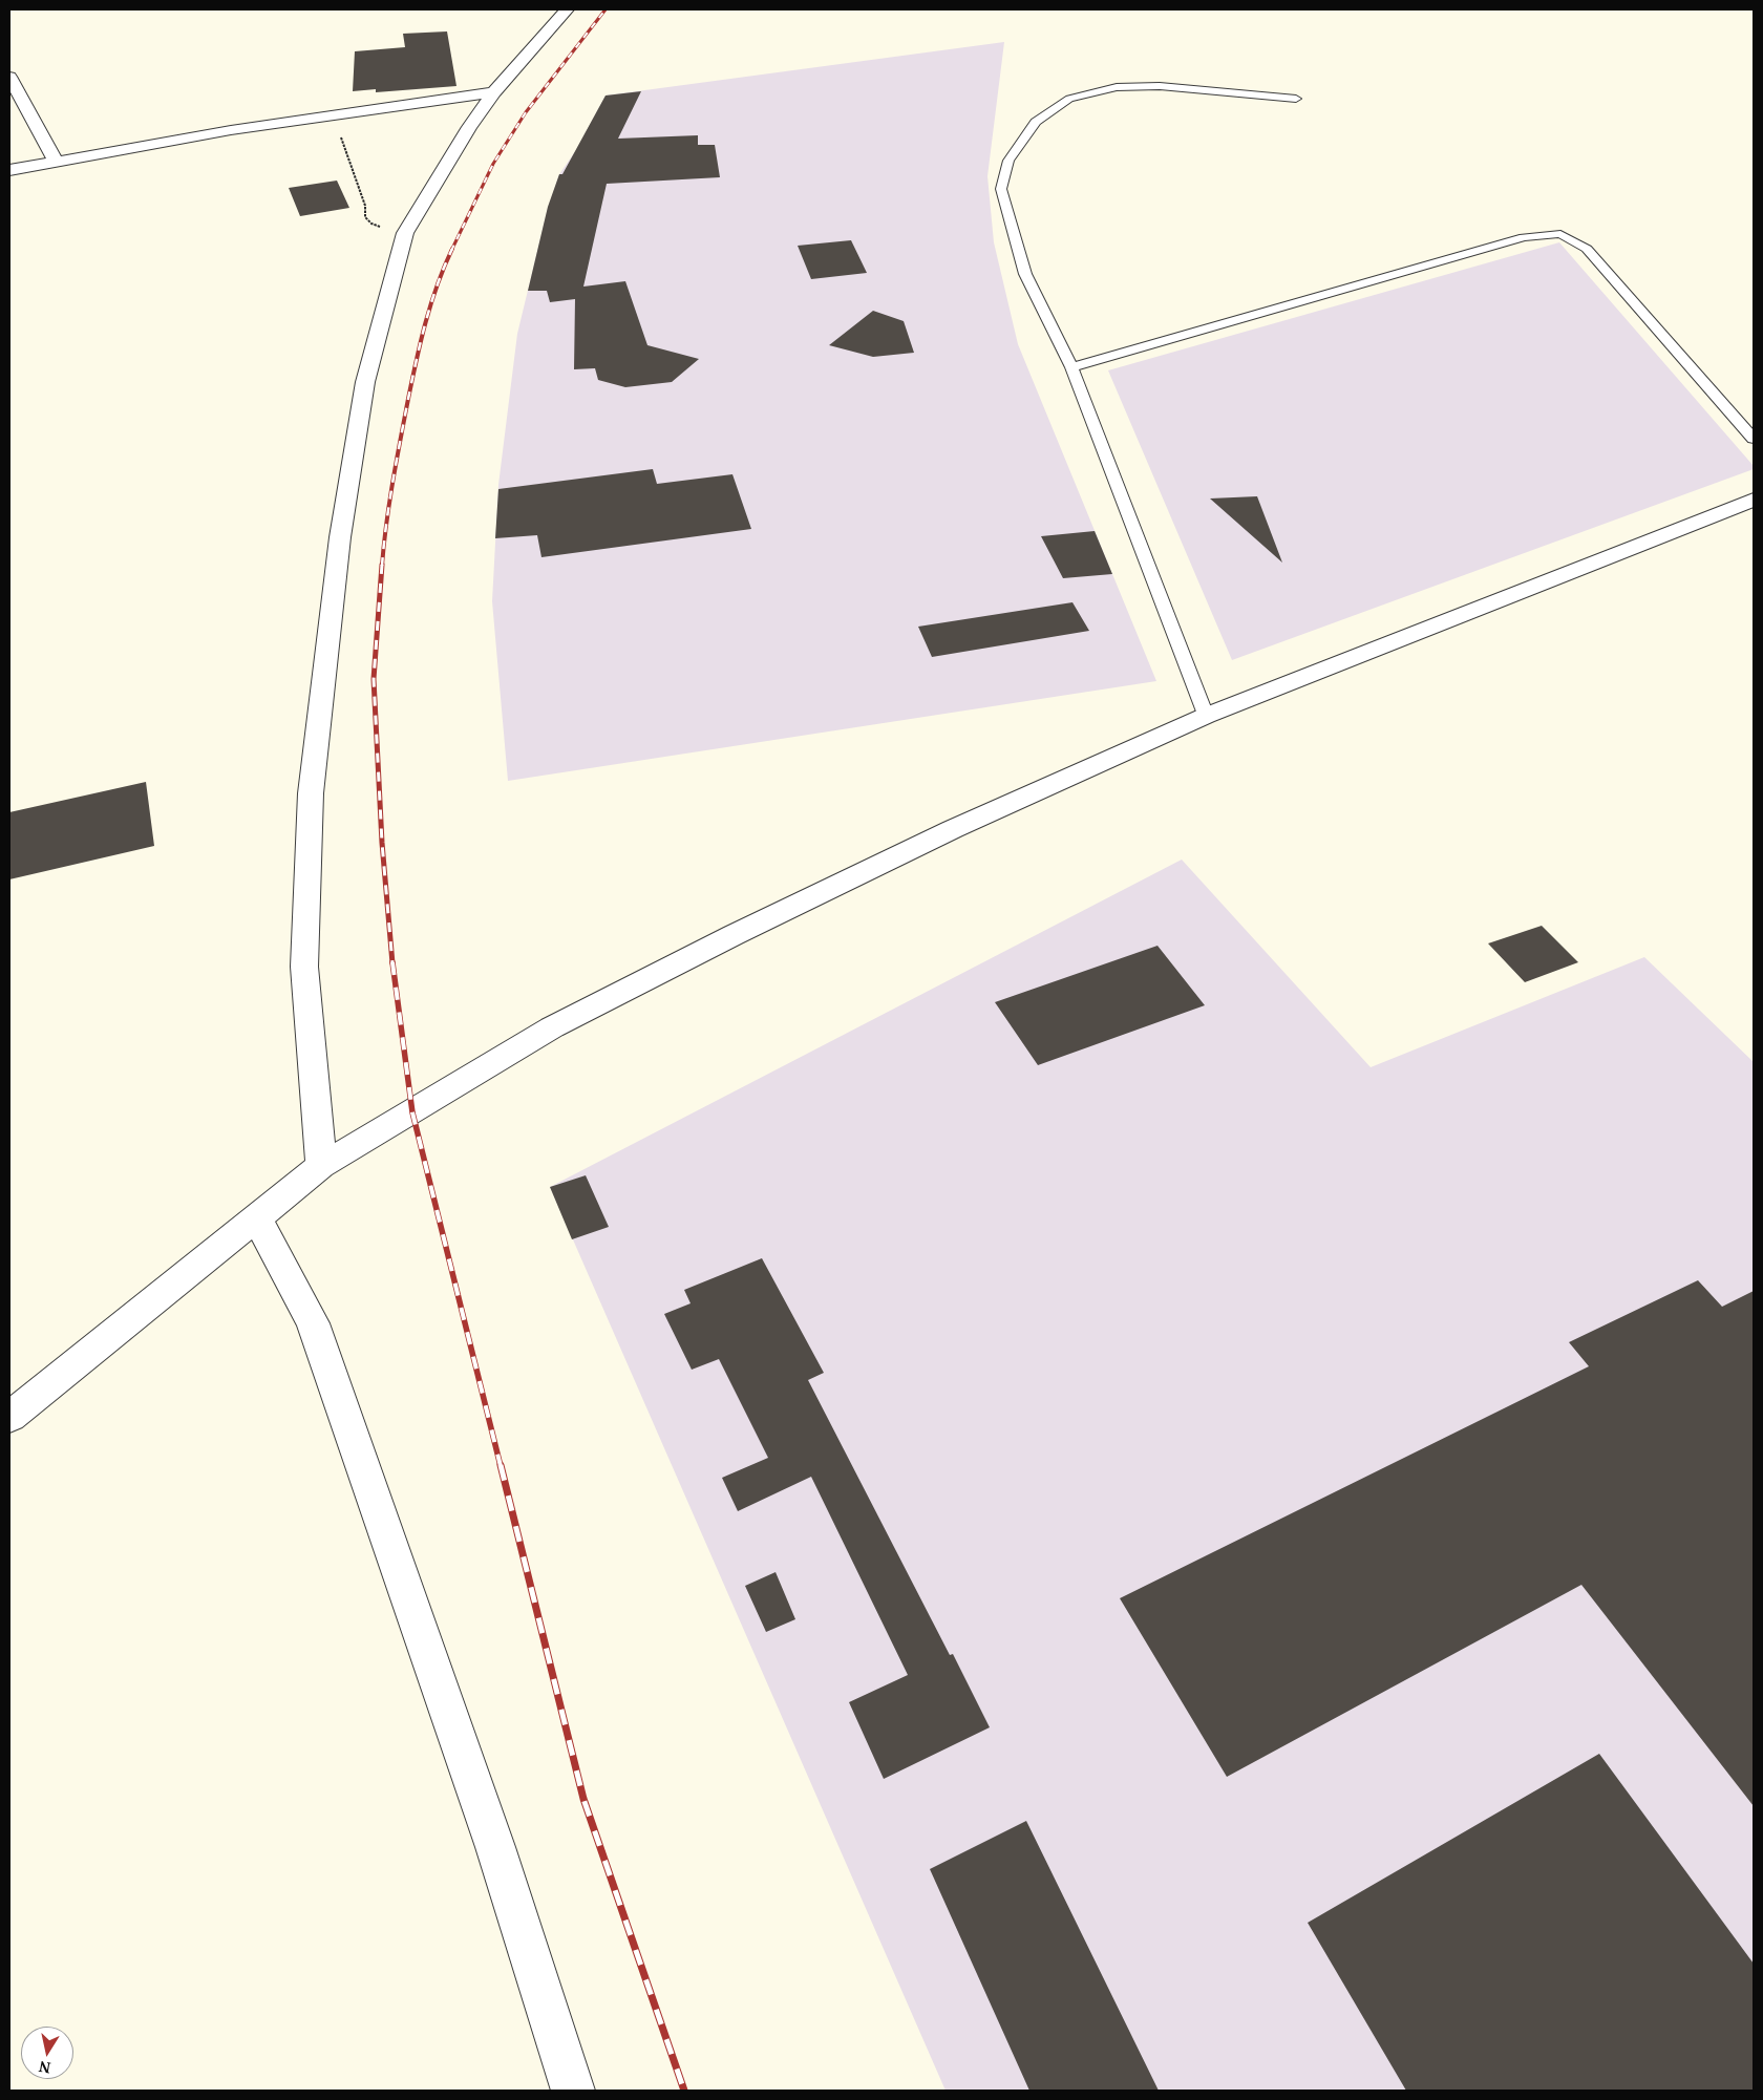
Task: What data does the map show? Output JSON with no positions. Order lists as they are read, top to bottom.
{
  "north": "bottom"
}
